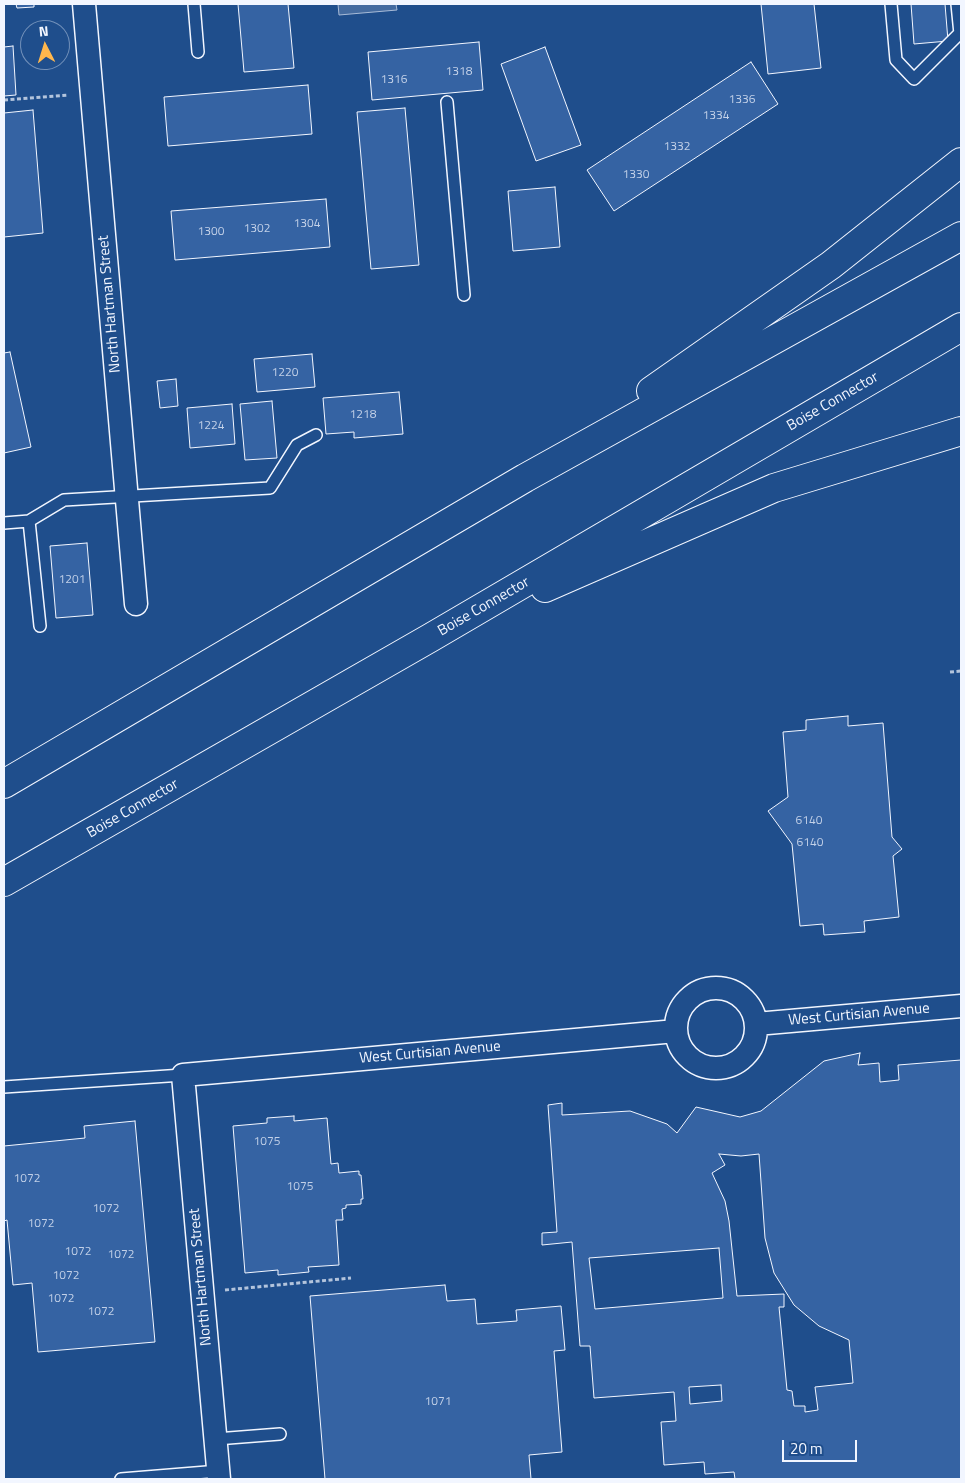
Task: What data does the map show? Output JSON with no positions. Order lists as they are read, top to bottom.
{
  "streets": {
    "highway": ["Boise Connector"],
    "street": ["North Hartman Street", "West Curtisian Avenue"]
  },
  "crossings": [
    ["North Hartman Street", "West Curtisian Avenue"]
  ],
  "house_numbers": [
    "1318",
    "1316",
    "1336",
    "1334",
    "1332",
    "1330",
    "1304",
    "1302",
    "1300",
    "1220",
    "1218",
    "1224",
    "1201",
    "6140",
    "6140",
    "1075",
    "1072",
    "1075",
    "1072",
    "1072",
    "1072",
    "1072",
    "1072",
    "1072",
    "1072",
    "1071"
  ],
  "scale_bar": "20 m",
  "north": "top"
}
